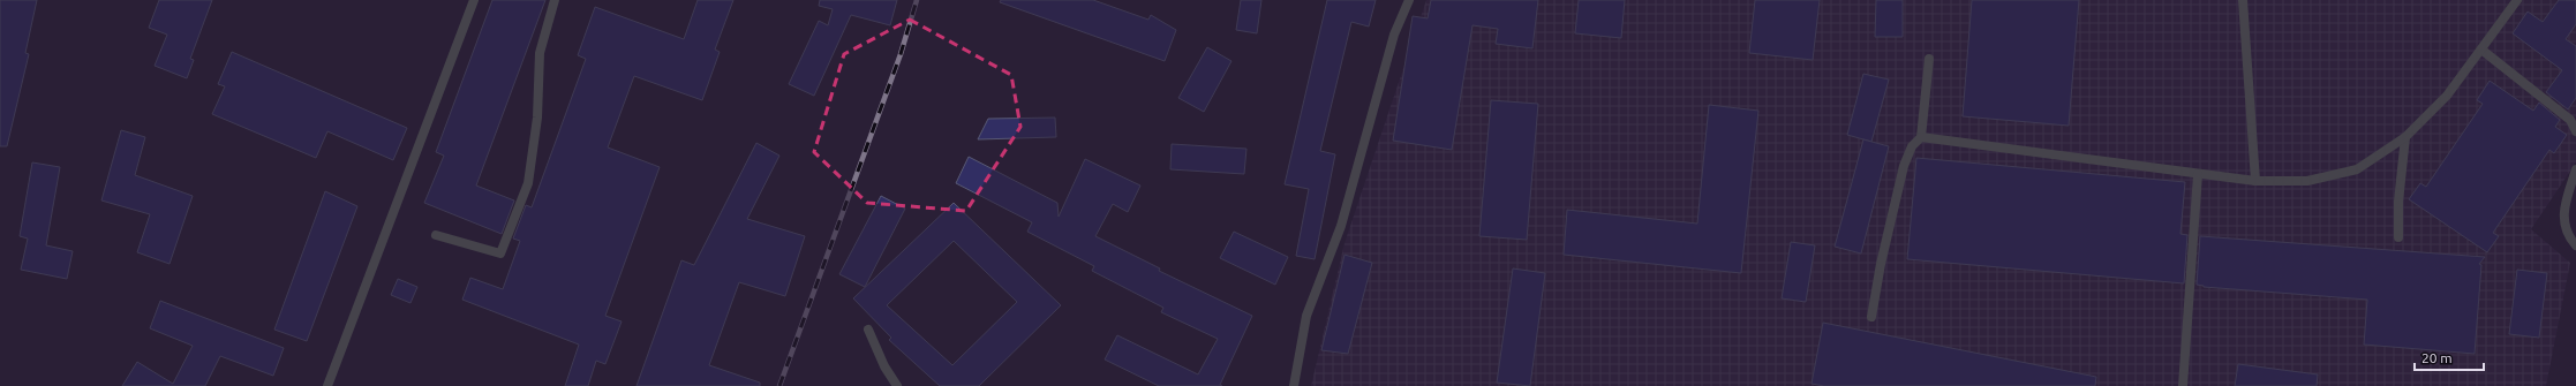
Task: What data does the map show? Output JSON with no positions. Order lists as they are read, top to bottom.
{
  "scale_bar": "20 m"
}
